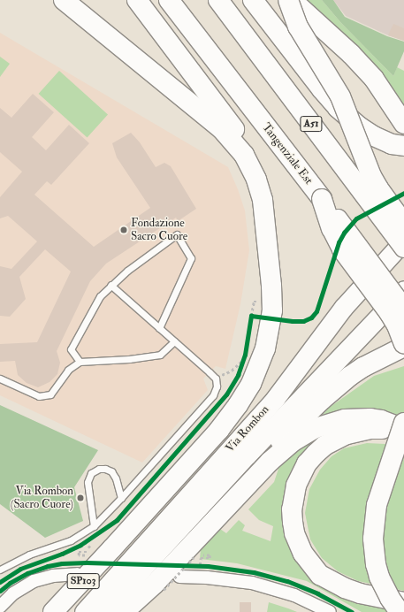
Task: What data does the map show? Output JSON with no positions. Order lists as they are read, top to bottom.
{
  "streets": {
    "highway": ["A51", "Tangenziale Est", "SP103"],
    "main road": ["Via Rombon"]
  },
  "places": ["Fondazione Sacro Cuore", "Via Rombon (Sacro Cuore)"]
}
